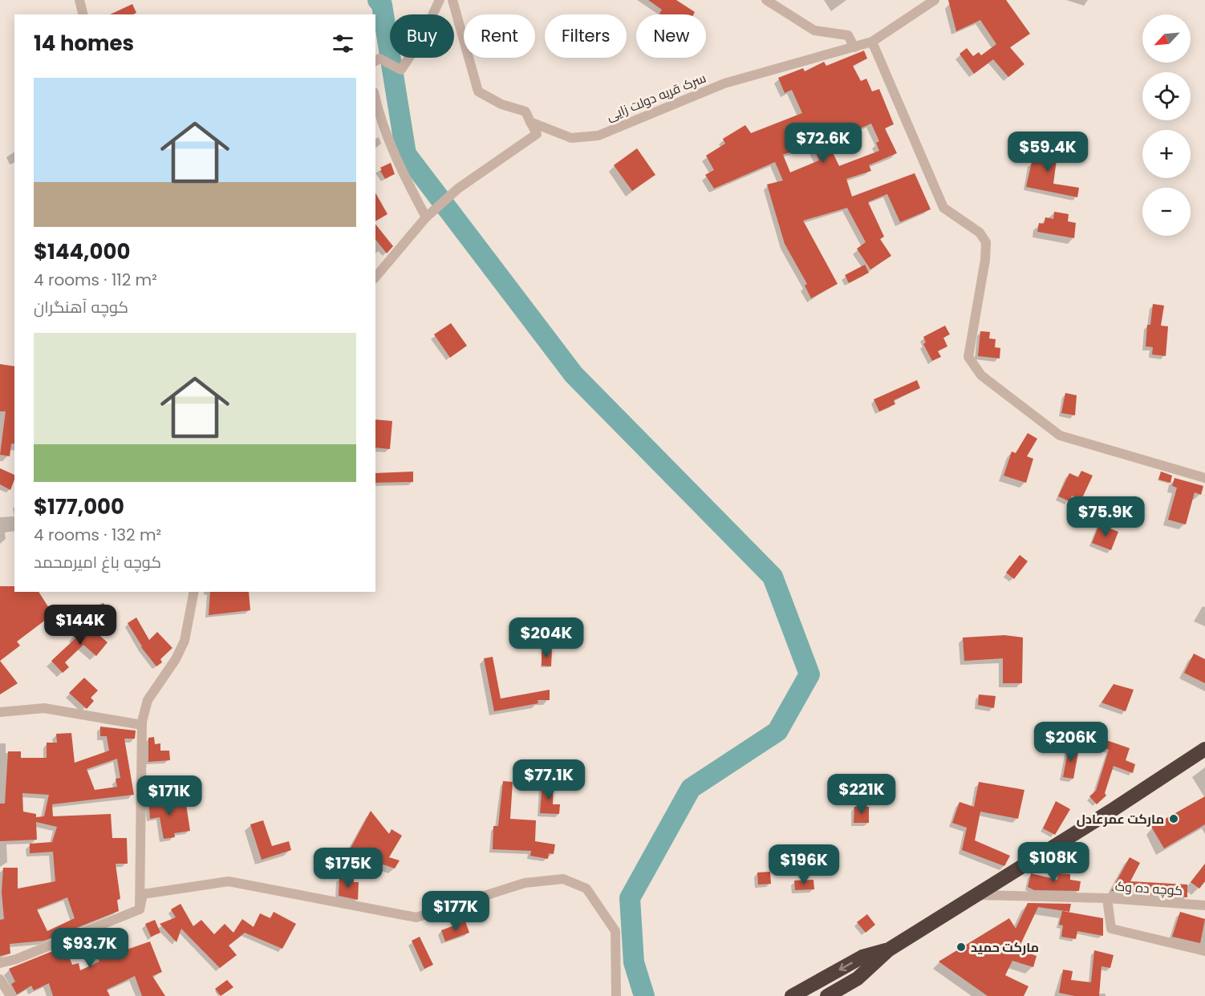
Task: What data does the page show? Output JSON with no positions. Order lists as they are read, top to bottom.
{
  "streets": {
    "street": ["سرک قریه دولت زایی", "کوچه ده وک"]
  },
  "places": ["مارکت عمرعادل", "مارکت حمید"],
  "north": "bottom left",
  "page": {
    "map_buttons": ["+", "−"],
    "chip": [
      "Buy",
      "Rent",
      "Filters",
      "New"
    ],
    "heading": "14 homes",
    "list": [
      {
        "name": "$144,000",
        "note": "4 rooms · 112 m² · کوچه آهنگران"
      },
      {
        "name": "$177,000",
        "note": "4 rooms · 132 m² · کوچه باغ امیرمحمد"
      }
    ],
    "price": [
      "$72.6K",
      "$59.4K",
      "$75.9K",
      "$144K",
      "$204K",
      "$206K",
      "$77.1K",
      "$221K",
      "$171K",
      "$108K",
      "$196K",
      "$175K",
      "$177K",
      "$93.7K"
    ]
  }
}
